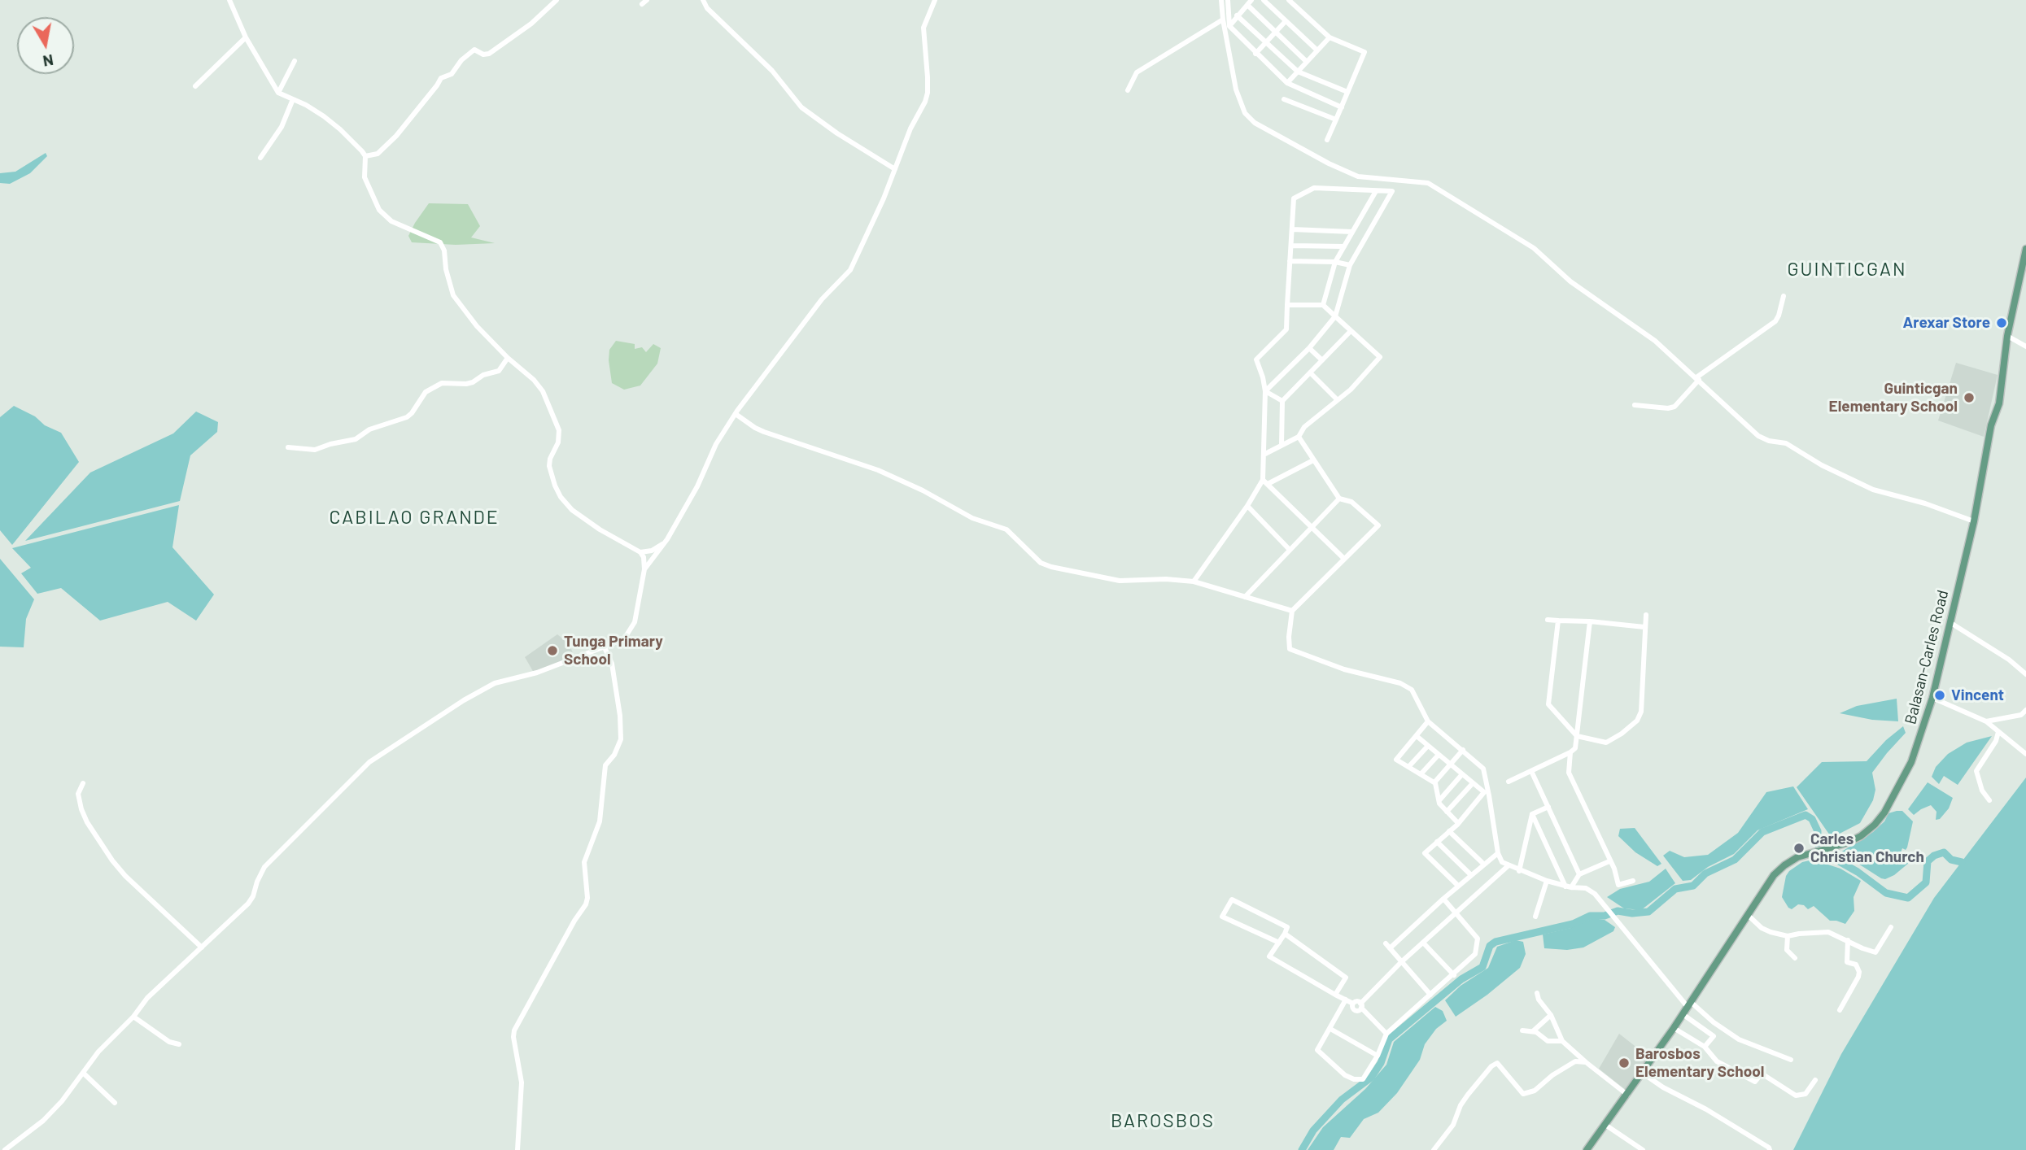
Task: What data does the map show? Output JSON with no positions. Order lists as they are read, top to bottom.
{
  "streets": {
    "main road": ["Balasan-Carles Road"]
  },
  "districts": ["GUINTICGAN", "CABILAO GRANDE", "BAROSBOS"],
  "places": [
    "Arexar Store",
    "Guinticgan Elementary School",
    "Tunga Primary School",
    "Vincent",
    "Carles Christian Church",
    "Barosbos Elementary School"
  ],
  "north": "bottom"
}
